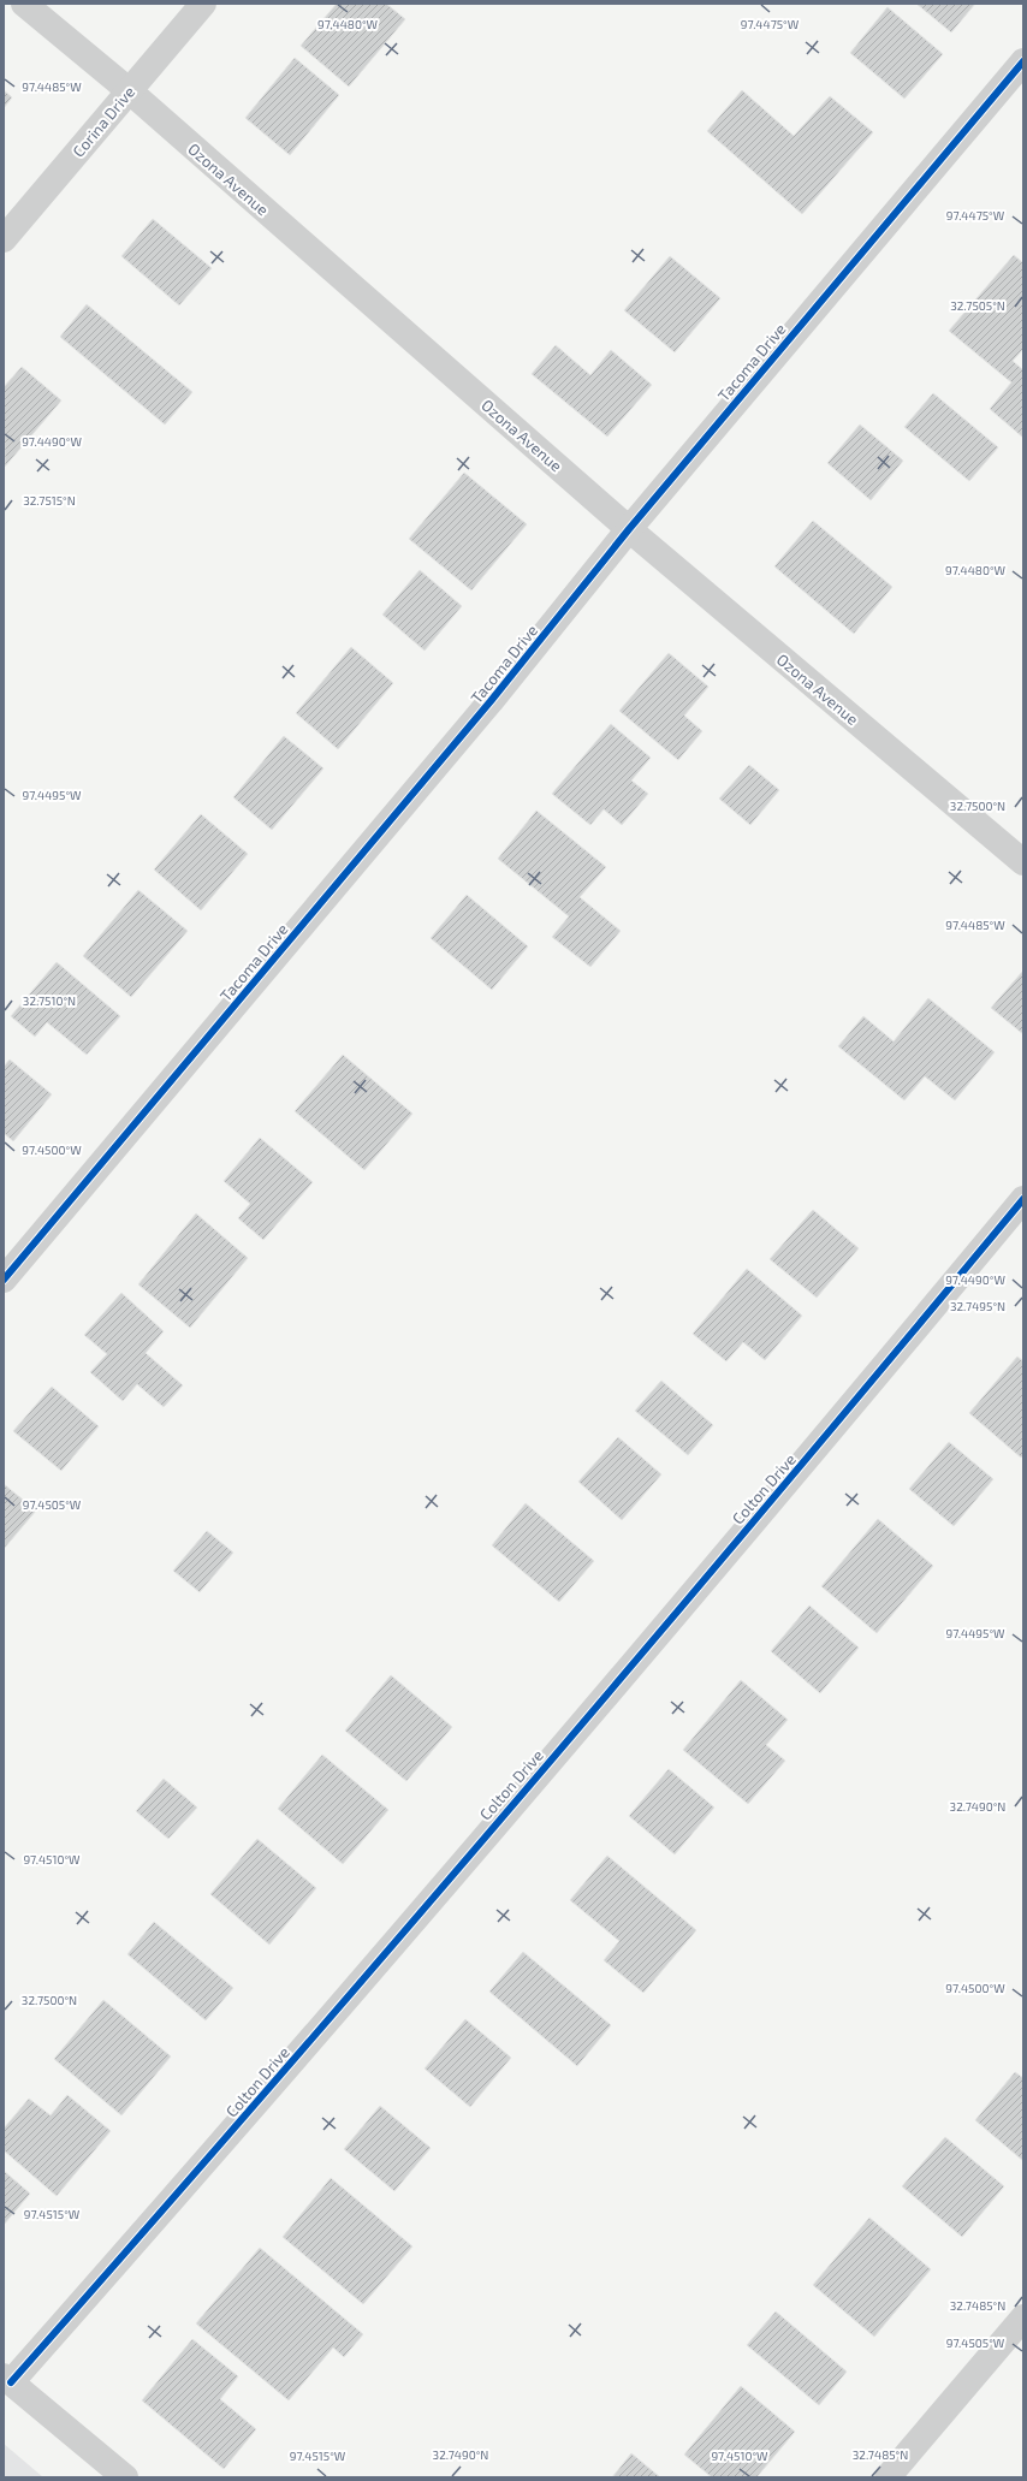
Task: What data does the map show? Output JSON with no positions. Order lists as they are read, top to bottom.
{
  "streets": {
    "street": [
      "Corina Drive",
      "Ozona Avenue",
      "Tacoma Drive",
      "Colton Drive"
    ]
  },
  "crossings": [
    ["Corina Drive", "Ozona Avenue"],
    ["Ozona Avenue", "Tacoma Drive"]
  ],
  "coordinates": [
    "97.4480°W",
    "97.4475°W",
    "97.4485°W",
    "32.7505°N",
    "97.4490°W",
    "32.7515°N",
    "97.4495°W",
    "32.7500°N",
    "32.7510°N",
    "97.4500°W",
    "32.7495°N",
    "97.4505°W",
    "32.7490°N",
    "97.4510°W",
    "97.4515°W",
    "32.7485°N"
  ]
}
